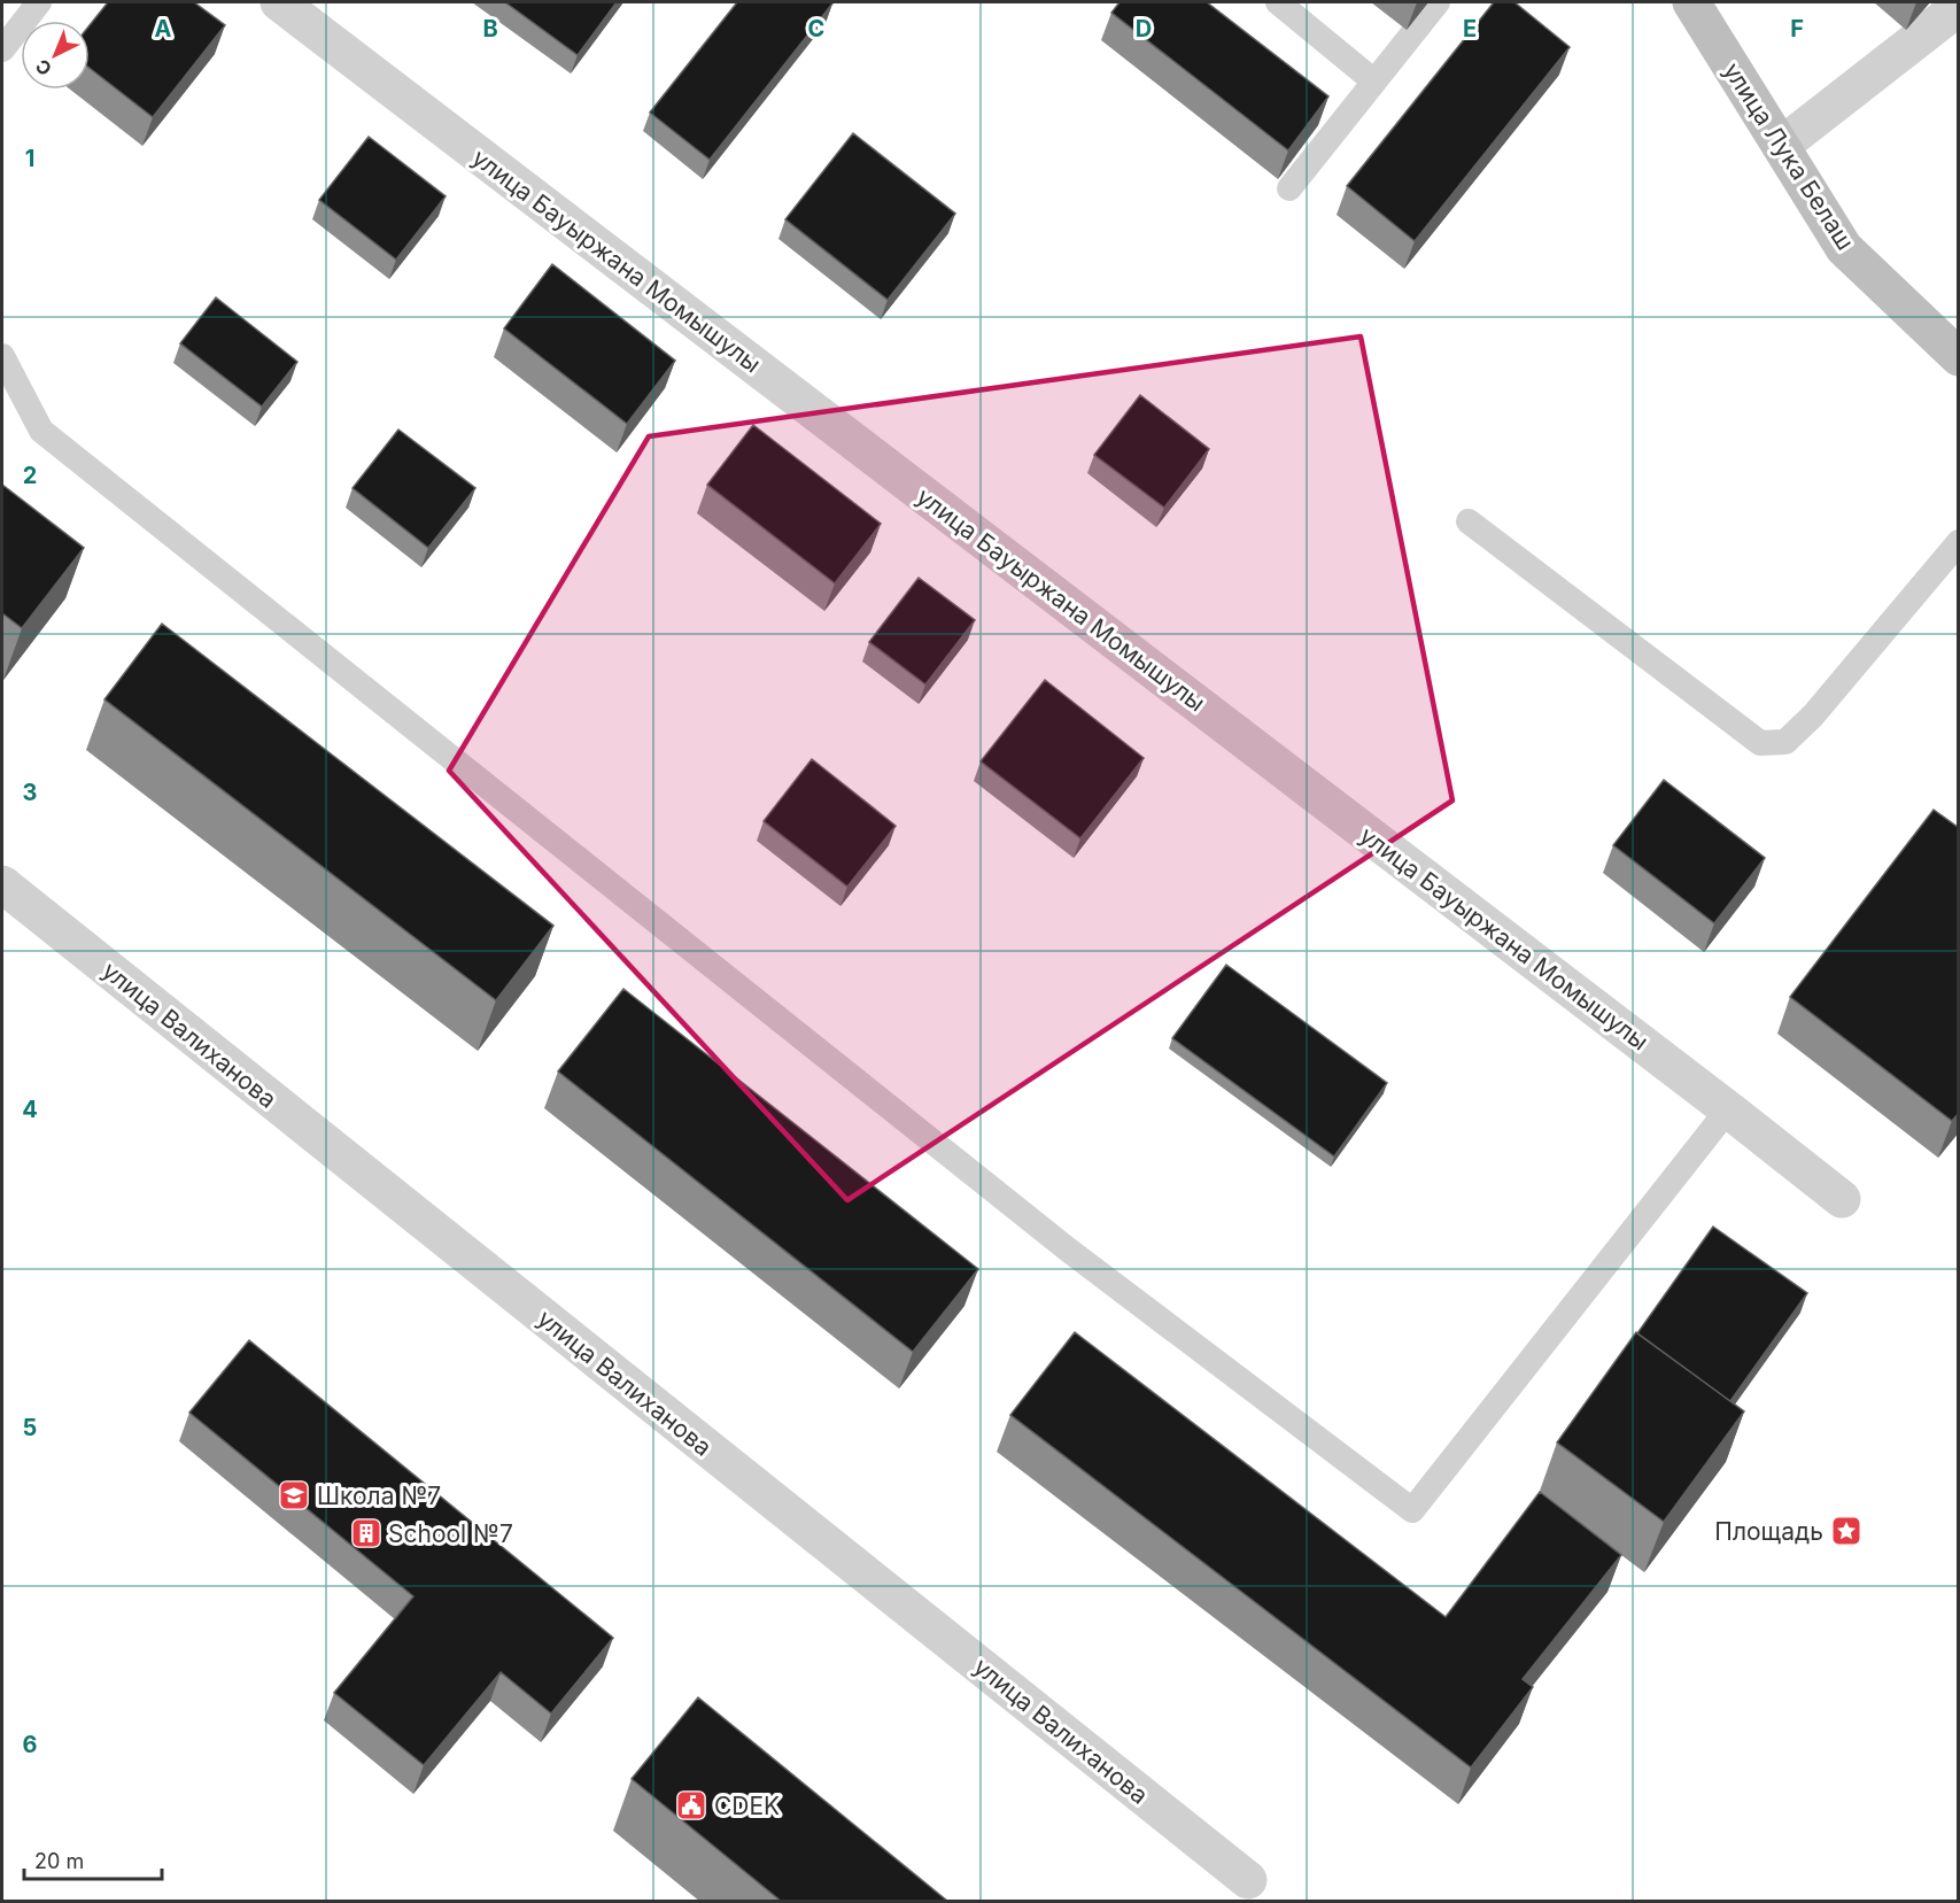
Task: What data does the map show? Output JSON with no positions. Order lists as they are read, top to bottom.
{
  "streets": {
    "main road": ["улица Лука Белаш"],
    "street": ["улица Бауыржана Момышулы", "улица Валиханова"]
  },
  "places": {
    "school or university": ["Школа №7"],
    "place": ["Площадь"],
    "building": ["School №7"],
    "public building": ["CDEK"]
  },
  "scale_bar": "20 m",
  "north": "bottom left",
  "grid": {
    "columns": [
      "A",
      "B",
      "C",
      "D",
      "E",
      "F"
    ],
    "rows": [
      "1",
      "2",
      "3",
      "4",
      "5",
      "6"
    ]
  }
}
